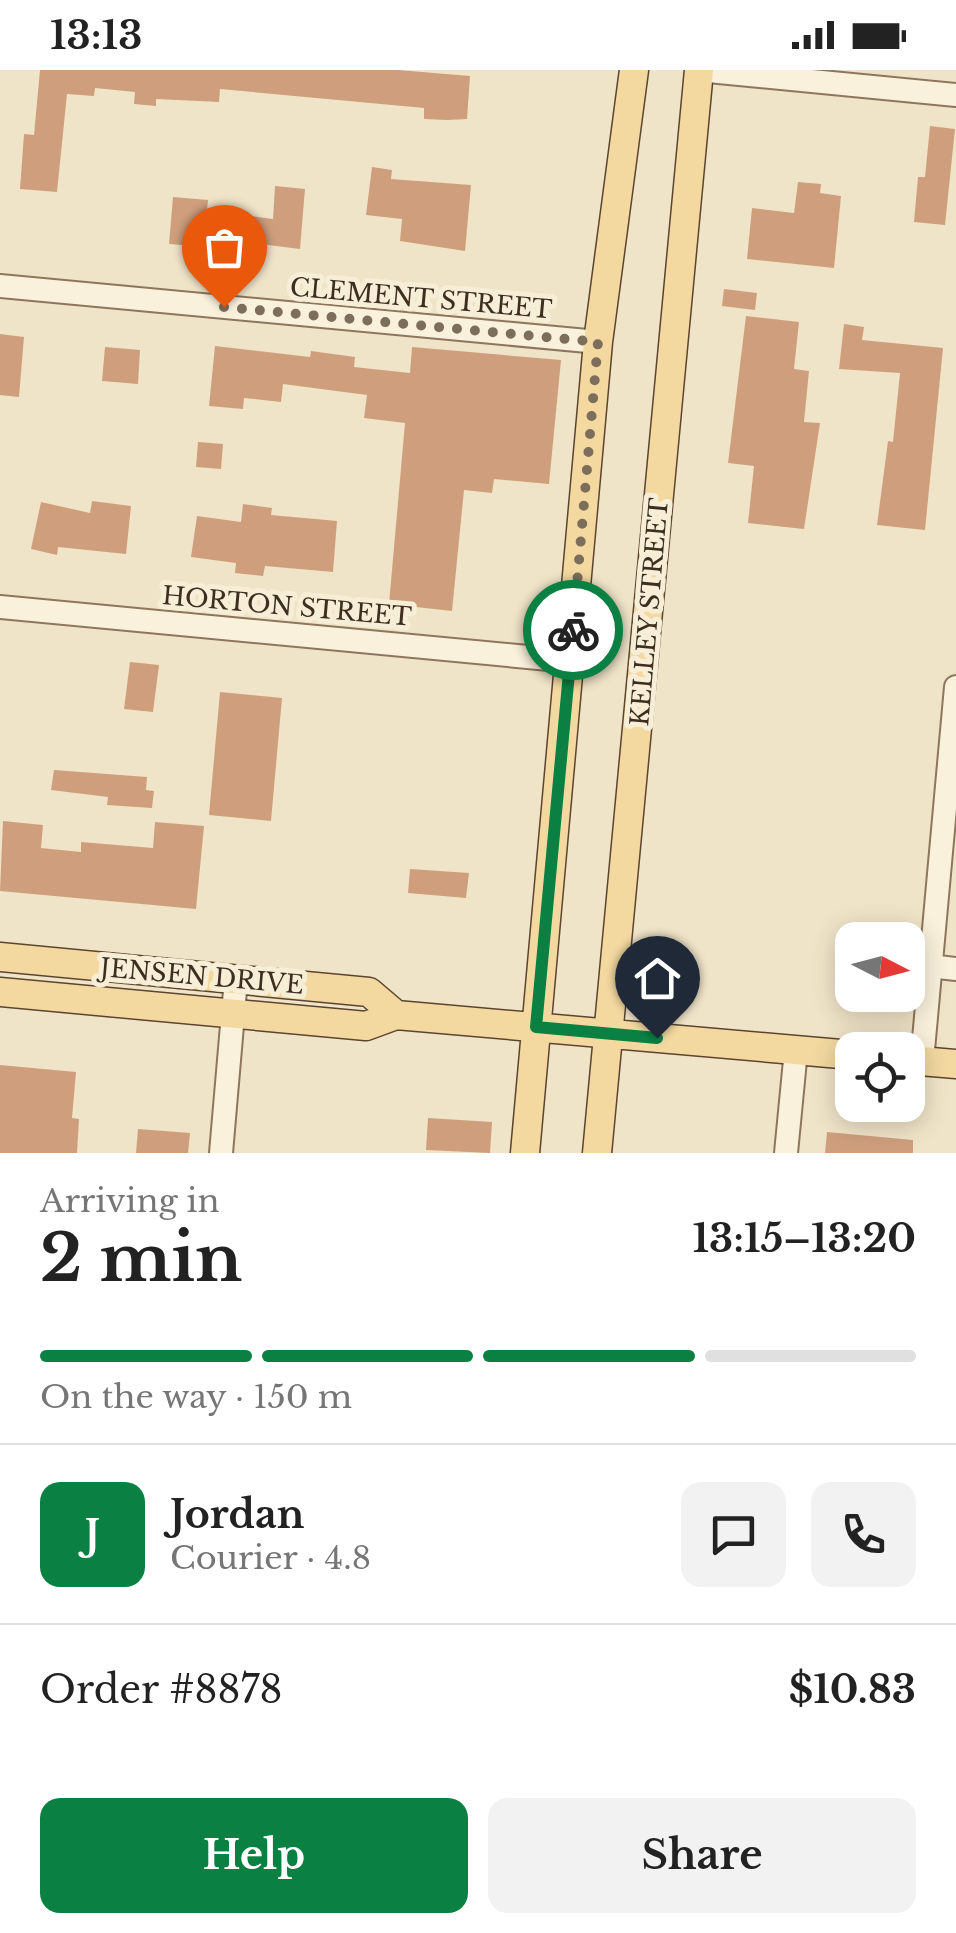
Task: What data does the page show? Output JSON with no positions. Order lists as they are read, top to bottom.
{
  "streets": {
    "main road": ["KELLEY STREET", "JENSEN DRIVE"],
    "street": ["CLEMENT STREET", "HORTON STREET"]
  },
  "crossings": [
    ["KELLEY STREET", "JENSEN DRIVE"]
  ],
  "north": "right",
  "page": {
    "status": "13:13",
    "heading": ["2 min", "Arriving in", "13:15–13:20"],
    "panel": [
      "Jordan",
      "Courier · 4.8",
      "Order #8878",
      "$10.83"
    ],
    "bar": "On the way · 150 m",
    "round": "J",
    "buttons": ["Help", "Share"]
  }
}
